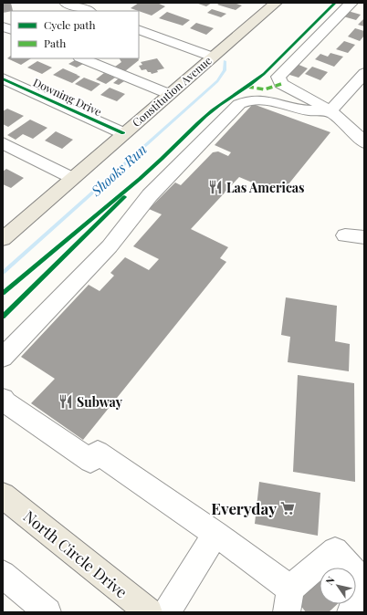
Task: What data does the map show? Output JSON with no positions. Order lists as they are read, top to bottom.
{
  "streets": {
    "main road": ["Constitution Avenue", "North Circle Drive"],
    "street": ["Downing Drive"]
  },
  "crossings": [
    ["Constitution Avenue", "Downing Drive"]
  ],
  "water": ["Shooks Run"],
  "places": {
    "restaurant": ["Las Americas", "Subway"],
    "supermarket": ["Everyday"]
  },
  "legend": ["Cycle path", "Path"],
  "north": "top left"
}
